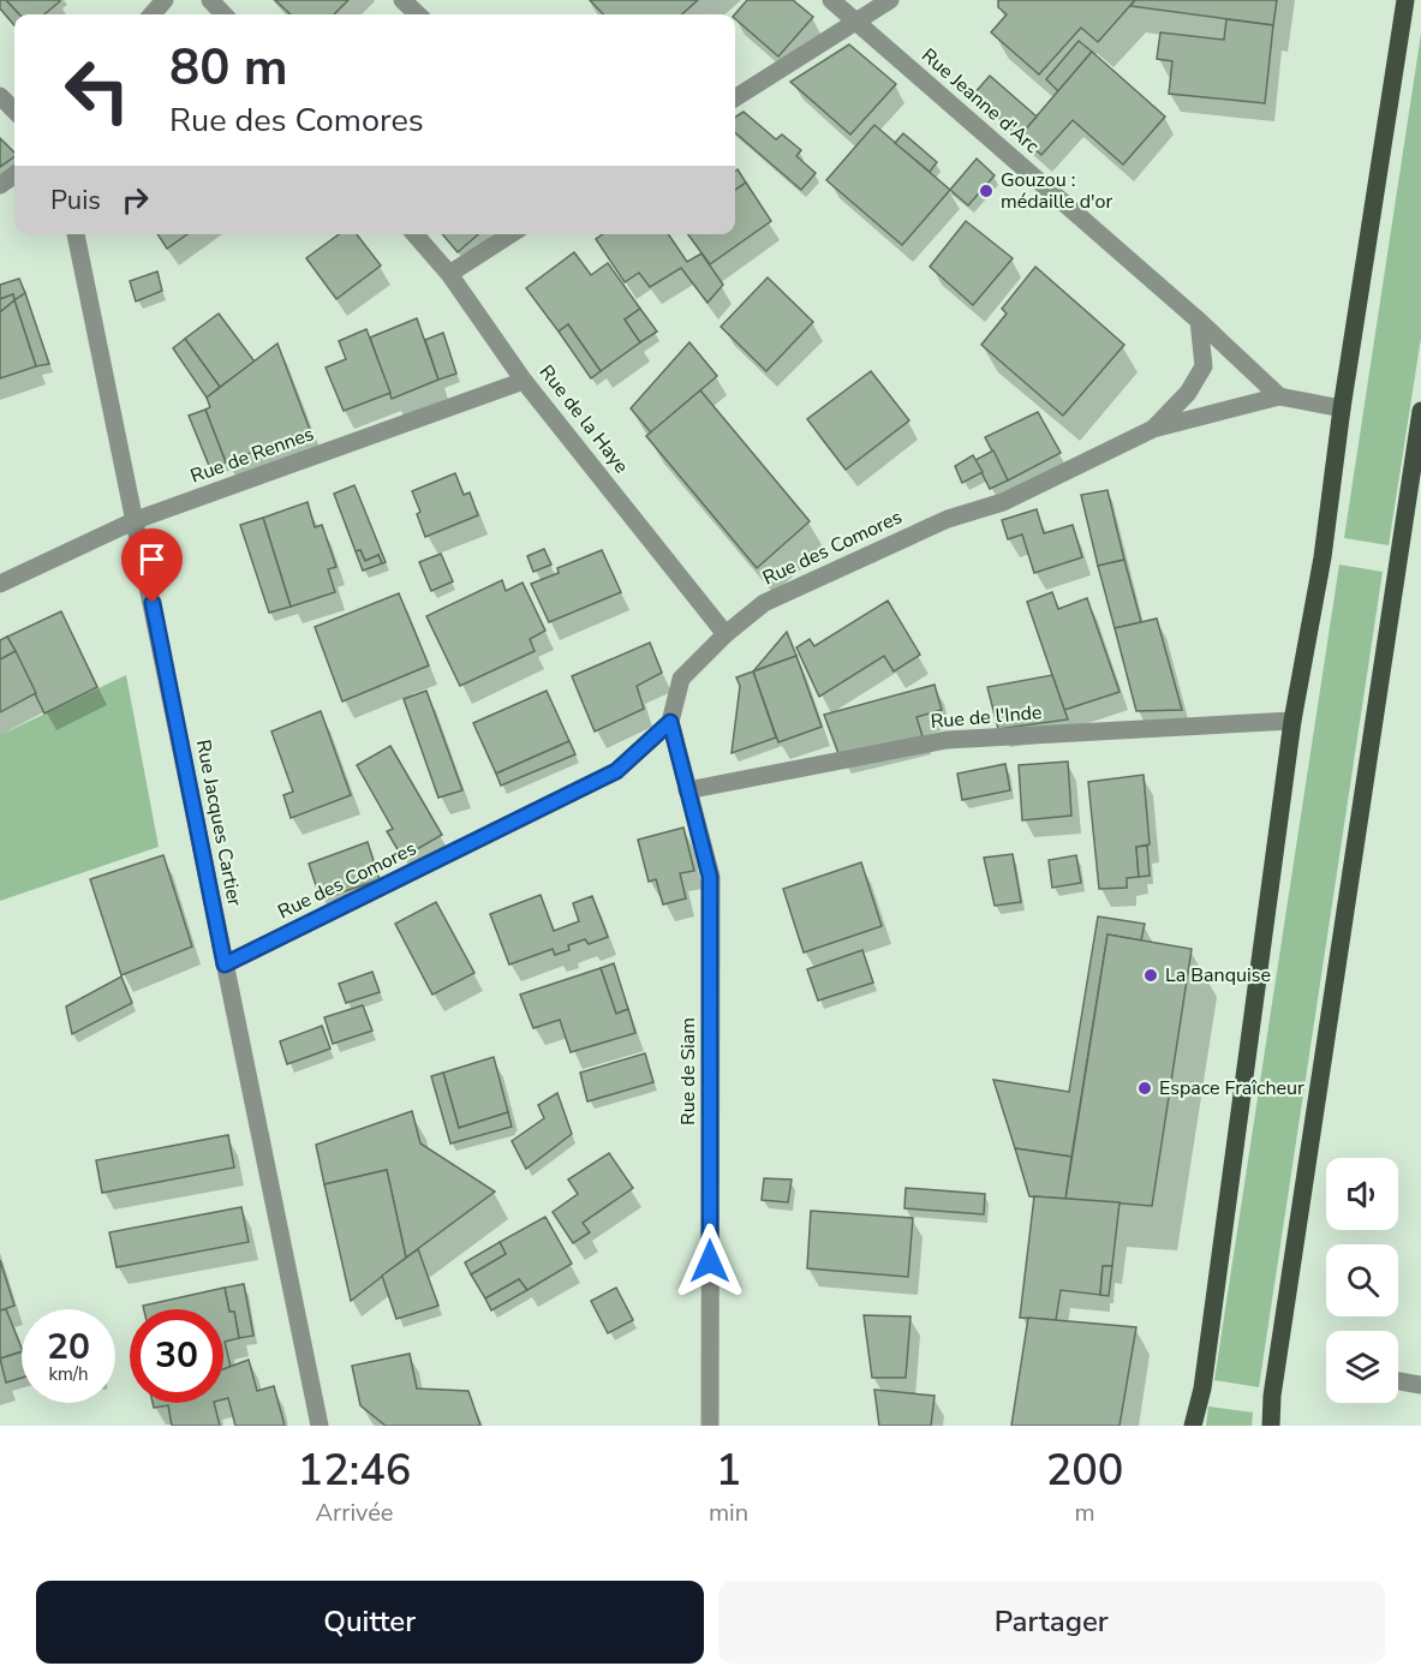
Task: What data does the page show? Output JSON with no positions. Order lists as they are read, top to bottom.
{
  "streets": {
    "street": [
      "Rue Jeanne d'Arc",
      "Rue de la Haye",
      "Rue de Rennes",
      "Rue des Comores",
      "Rue de l'Inde",
      "Rue Jacques Cartier",
      "Rue de Siam"
    ]
  },
  "crossings": [
    ["Rue Jeanne d'Arc", "Rue des Comores"],
    ["Rue de la Haye", "Rue de Rennes"],
    ["Rue de la Haye", "Rue des Comores"],
    ["Rue de Rennes", "Rue Jacques Cartier"],
    ["Rue des Comores", "Rue Jacques Cartier"],
    ["Rue des Comores", "Rue de Siam"],
    ["Rue de l'Inde", "Rue de Siam"]
  ],
  "places": ["Gouzou : médaille d'or", "La Banquise", "Espace Fraîcheur"],
  "page": {
    "turn": ["80 m", "Rue des Comores"],
    "then": "Puis",
    "speed": "20 km/h",
    "limit": "30",
    "eta": [
      "12:46",
      "Arrivée",
      "1",
      "min",
      "200",
      "m"
    ],
    "buttons": ["Quitter", "Partager"]
  }
}
